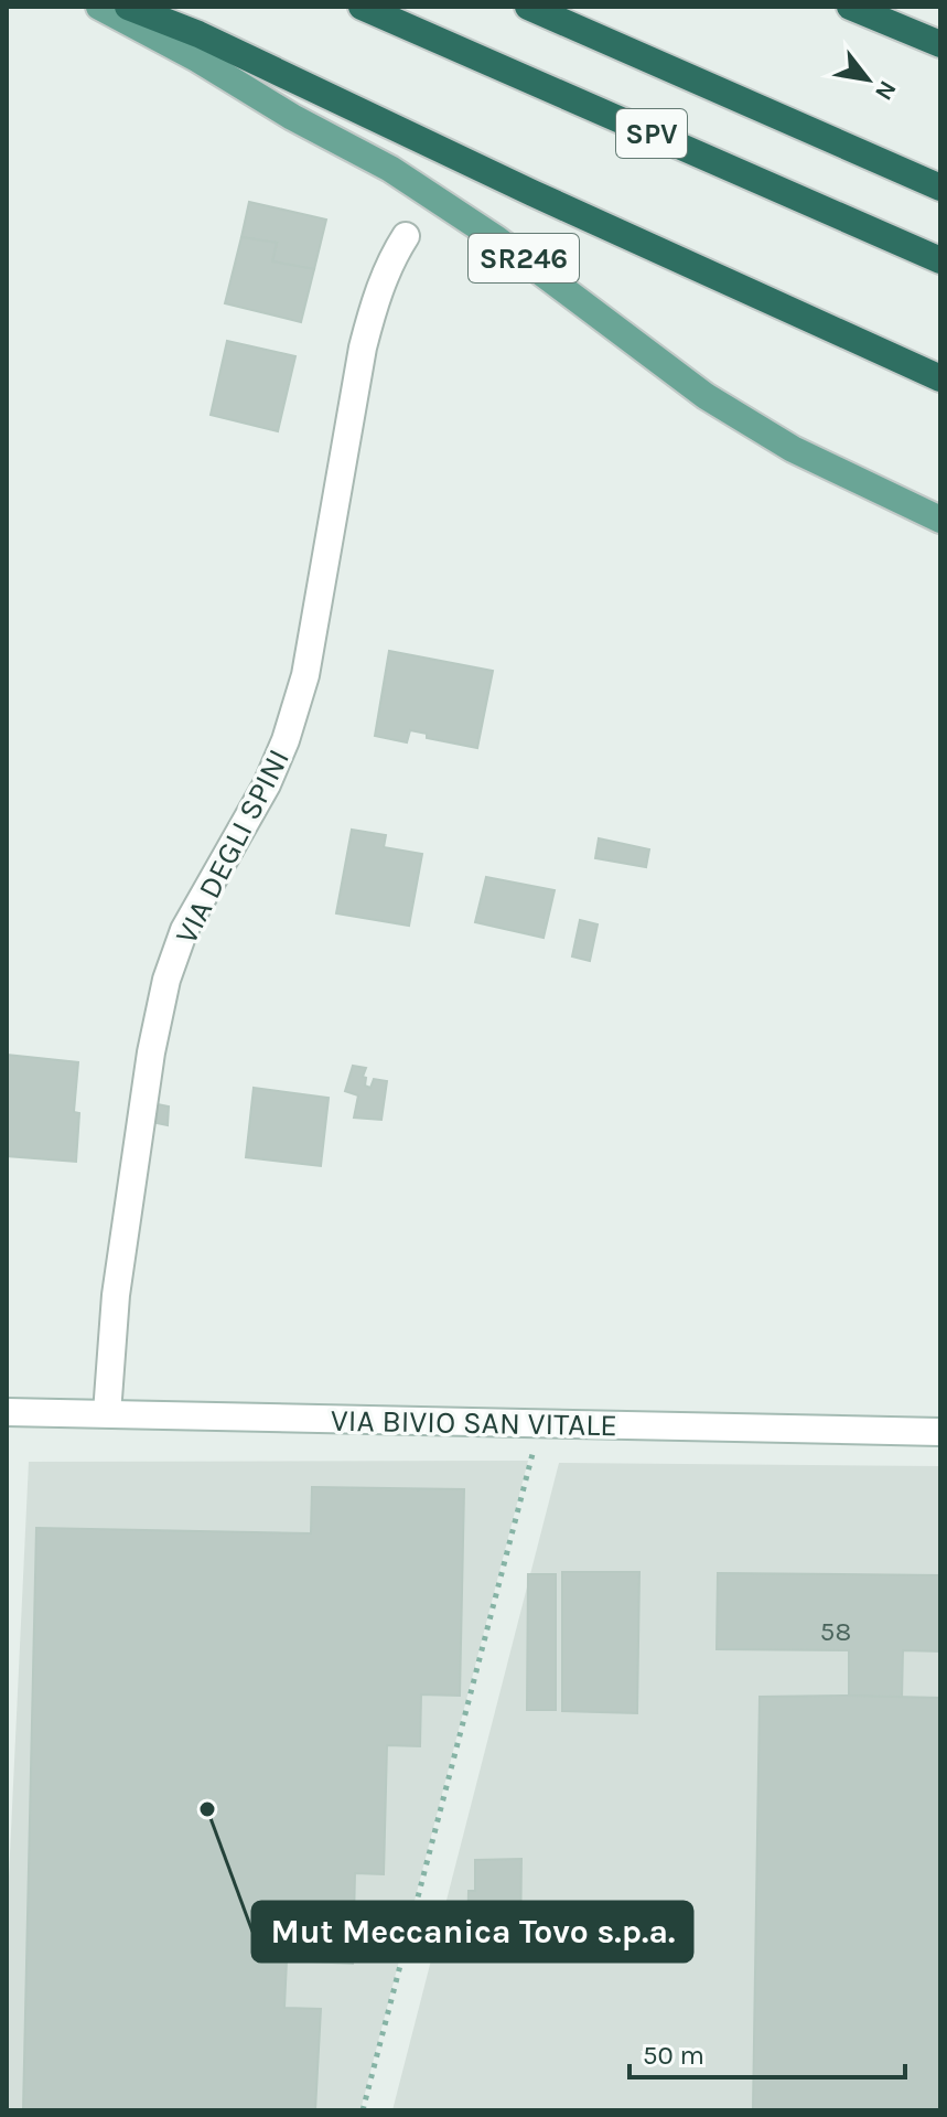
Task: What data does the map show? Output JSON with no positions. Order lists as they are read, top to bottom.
{
  "streets": {
    "highway": ["SPV"],
    "main road": ["SR246"],
    "street": ["VIA DEGLI SPINI", "VIA BIVIO SAN VITALE"]
  },
  "crossings": [
    ["VIA DEGLI SPINI", "VIA BIVIO SAN VITALE"]
  ],
  "places": ["Mut Meccanica Tovo s.p.a."],
  "house_numbers": ["58"],
  "scale_bar": "50 m",
  "north": "bottom right"
}
